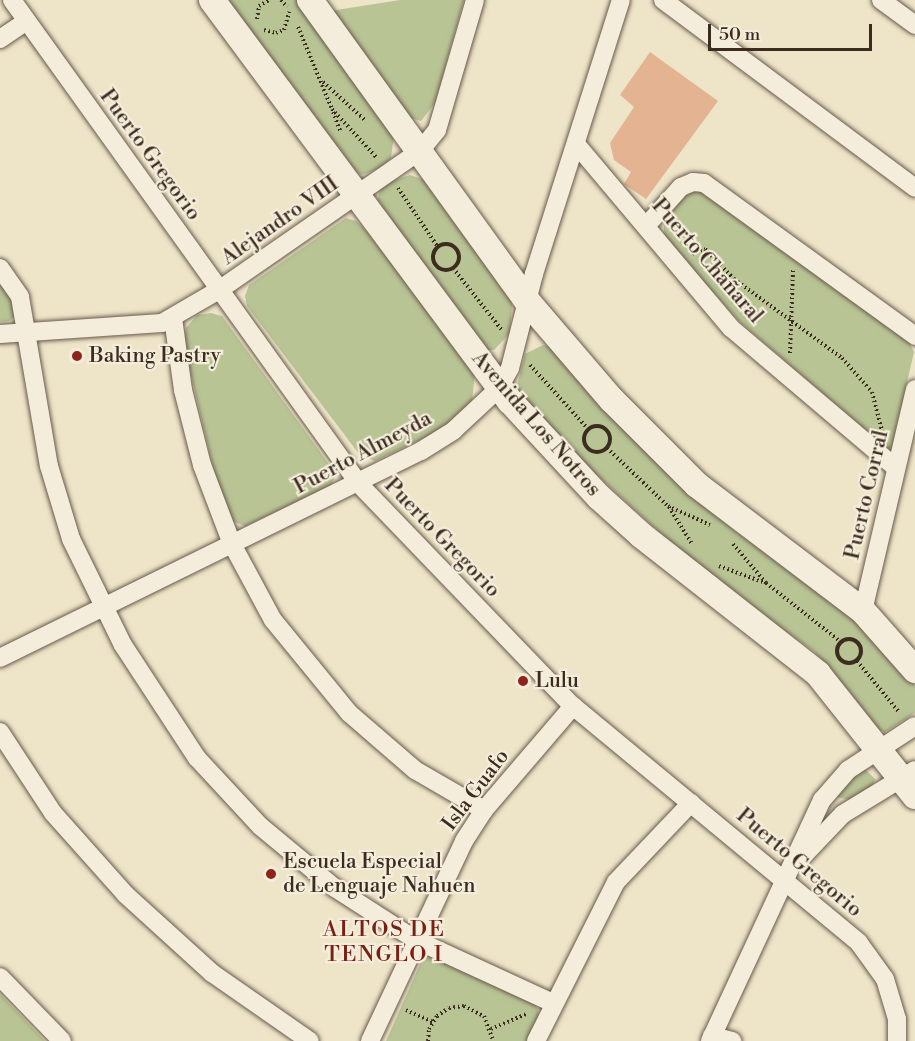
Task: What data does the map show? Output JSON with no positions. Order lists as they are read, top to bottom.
{
  "streets": {
    "main road": ["Avenida Los Notros"],
    "street": [
      "Puerto Gregorio",
      "Alejandro VIII",
      "Puerto Chañaral",
      "Puerto Almeyda",
      "Puerto Corral",
      "Isla Guafo"
    ]
  },
  "crossings": [
    ["Puerto Gregorio", "Alejandro VIII"],
    ["Puerto Gregorio", "Puerto Almeyda"],
    ["Puerto Gregorio", "Isla Guafo"],
    ["Alejandro VIII", "Avenida Los Notros"],
    ["Puerto Chañaral", "Puerto Almeyda"],
    ["Puerto Chañaral", "Puerto Corral"],
    ["Avenida Los Notros", "Puerto Almeyda"]
  ],
  "districts": ["ALTOS DE TENGLO I"],
  "places": ["Baking Pastry", "Lulu", "Escuela Especial de Lenguaje Nahuen"],
  "scale_bar": "50 m"
}
